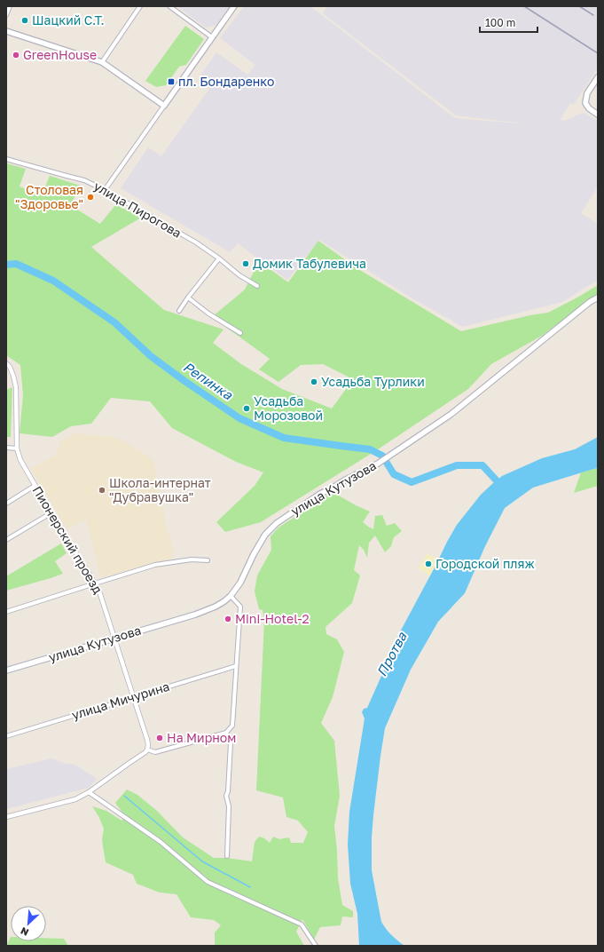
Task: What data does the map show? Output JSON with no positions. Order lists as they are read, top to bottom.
{
  "streets": {
    "main road": ["улица Кутузова"],
    "street": ["улица Пирогова", "Пионерский проезд", "улица Мичурина"]
  },
  "crossings": [
    ["улица Кутузова", "Пионерский проезд"],
    ["Пионерский проезд", "улица Мичурина"]
  ],
  "water": ["Репинка", "Протва"],
  "places": {
    "other": [
      "Шацкий С.Т.",
      "GreenHouse",
      "Столовая \"Здоровье\"",
      "Домик Табулевича",
      "Усадьба Турлики",
      "Усадьба Морозовой",
      "Школа-интернат \"Дубравушка\"",
      "Городской пляж",
      "Mini-Hotel-2",
      "На Мирном"
    ],
    "transit": ["пл. Бондаренко"]
  },
  "scale_bar": "100 m",
  "north": "bottom left"
}
